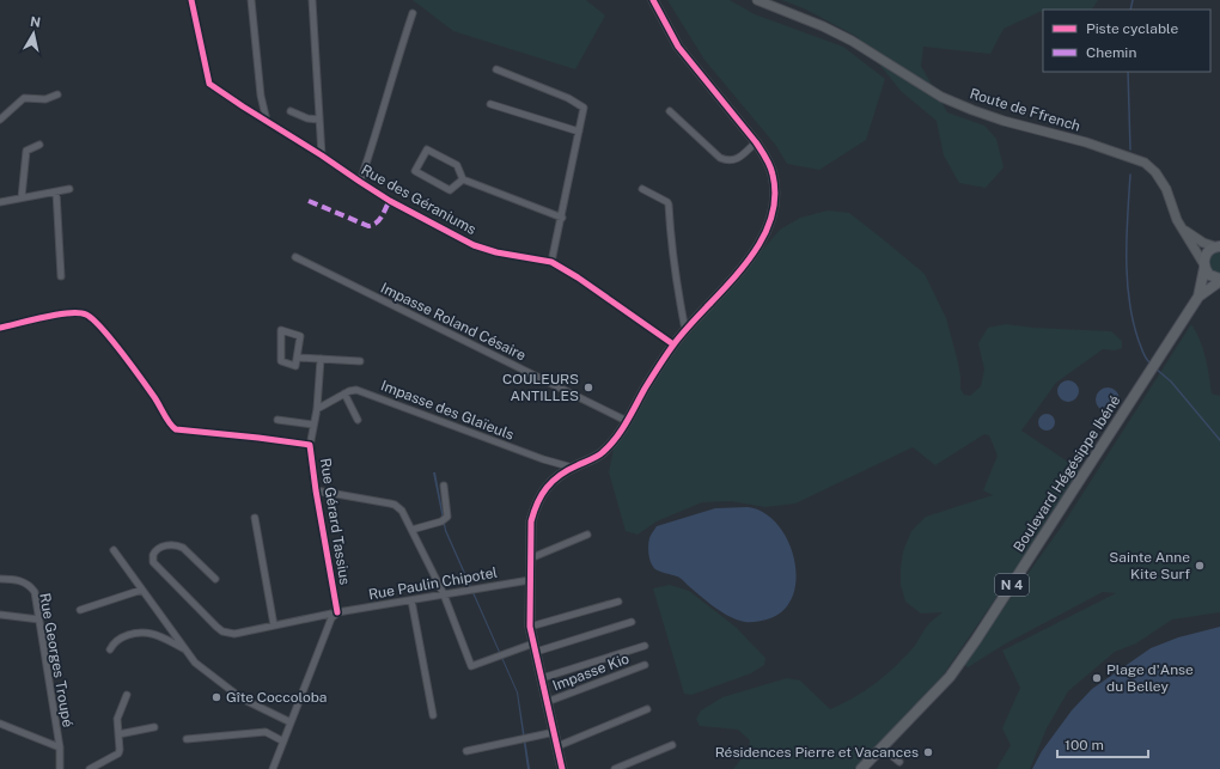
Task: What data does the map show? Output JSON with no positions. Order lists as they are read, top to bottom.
{
  "streets": {
    "main road": ["Boulevard Hégésippe Ibéné", "N 4"],
    "street": [
      "Route de Ffrench",
      "Rue des Géraniums",
      "Impasse Roland Césaire",
      "Impasse des Glaïeuls",
      "Rue Gérard Tassius",
      "Rue Paulin Chipotel",
      "Rue Georges Troupé",
      "Impasse Kio"
    ]
  },
  "crossings": [
    ["Route de Ffrench", "Boulevard Hégésippe Ibéné"],
    ["Rue Gérard Tassius", "Rue Paulin Chipotel"]
  ],
  "places": [
    "COULEURS ANTILLES",
    "Sainte Anne Kite Surf",
    "Plage d'Anse du Belley",
    "Gîte Coccoloba",
    "Résidences Pierre et Vacances"
  ],
  "legend": ["Piste cyclable", "Chemin"],
  "scale_bar": "100 m",
  "north": "top"
}
